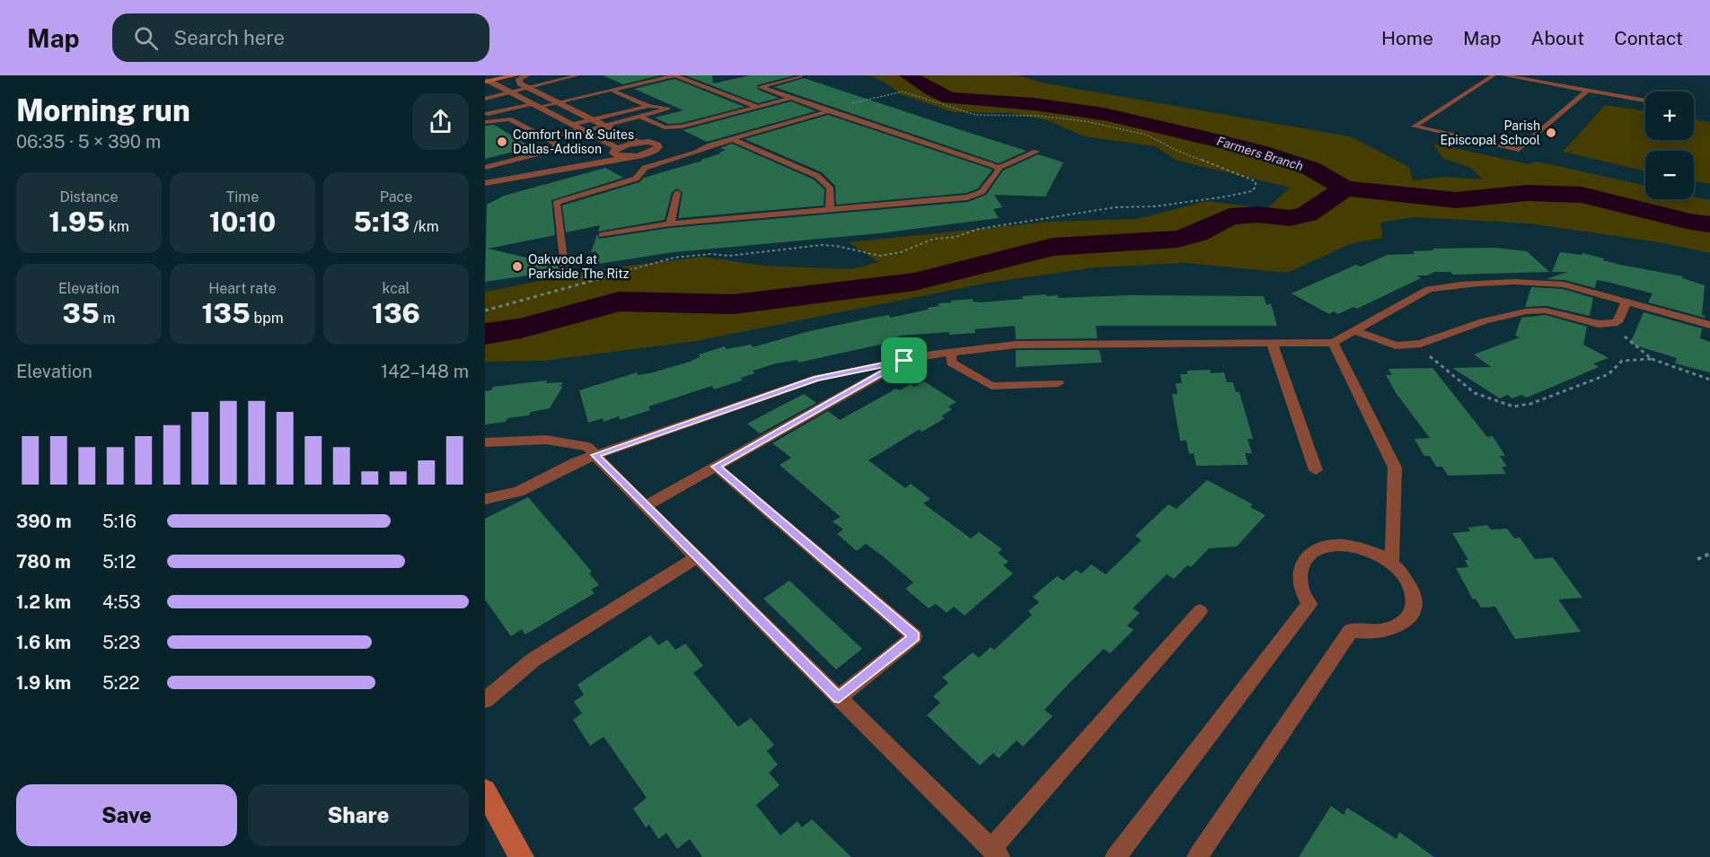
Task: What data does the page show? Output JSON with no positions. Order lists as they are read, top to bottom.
{
  "water": ["Farmers Branch"],
  "places": ["Parish Episcopal School", "Comfort Inn & Suites Dallas-Addison", "Oakwood at Parkside The Ritz"],
  "page": {
    "header": "Map",
    "search": "Search here",
    "nav": [
      "Home",
      "Map",
      "About",
      "Contact"
    ],
    "heading": ["Morning run", "06:35 · 5 × 390 m"],
    "map_buttons": ["+", "−"],
    "stats": [
      ["Distance", "1.95 km"],
      ["Time", "10:10"],
      ["Pace", "5:13 /km"],
      ["Elevation", "35 m"],
      ["Heart rate", "135 bpm"],
      ["kcal", "136"]
    ],
    "chart": ["Elevation", "142–148 m"],
    "list": [
      {
        "name": "390 m",
        "note": "5:16"
      },
      {
        "name": "780 m",
        "note": "5:12"
      },
      {
        "name": "1.2 km",
        "note": "4:53"
      },
      {
        "name": "1.6 km",
        "note": "5:23"
      },
      {
        "name": "1.9 km",
        "note": "5:22"
      }
    ],
    "buttons": ["Save", "Share"]
  }
}
